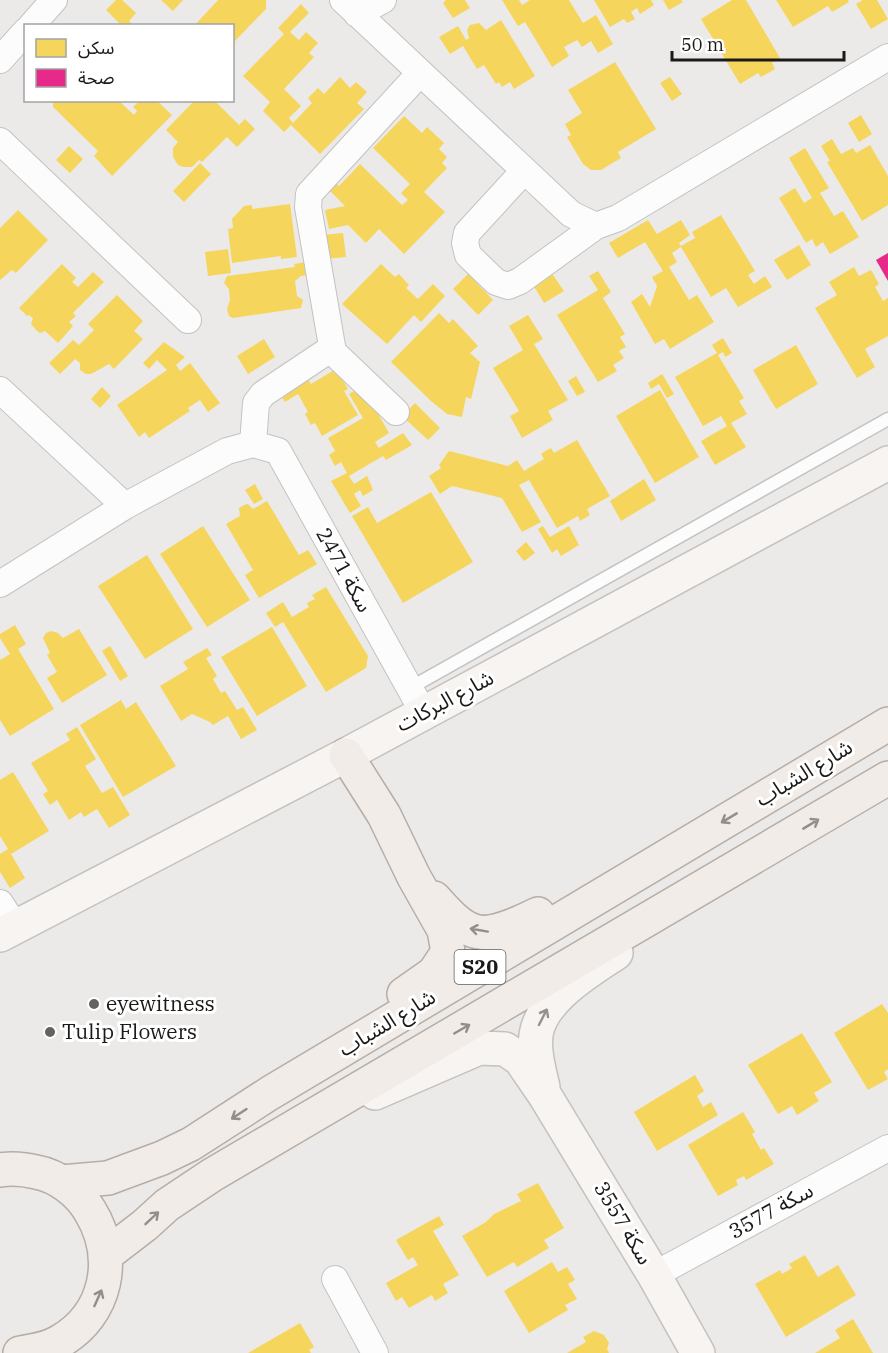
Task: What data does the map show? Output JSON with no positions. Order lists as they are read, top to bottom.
{
  "streets": {
    "main road": ["شارع الشباب", "S20"],
    "street": [
      "سكة 2471",
      "شارع البركات",
      "سكة 3577",
      "سكة 3557"
    ]
  },
  "crossings": [
    ["سكة 2471", "شارع البركات"],
    ["شارع الشباب", "S20"],
    ["شارع الشباب", "سكة 3557"],
    ["سكة 3577", "سكة 3557"]
  ],
  "places": ["eyewitness", "Tulip Flowers"],
  "legend": ["سكن", "صحة"],
  "scale_bar": "50 m"
}
